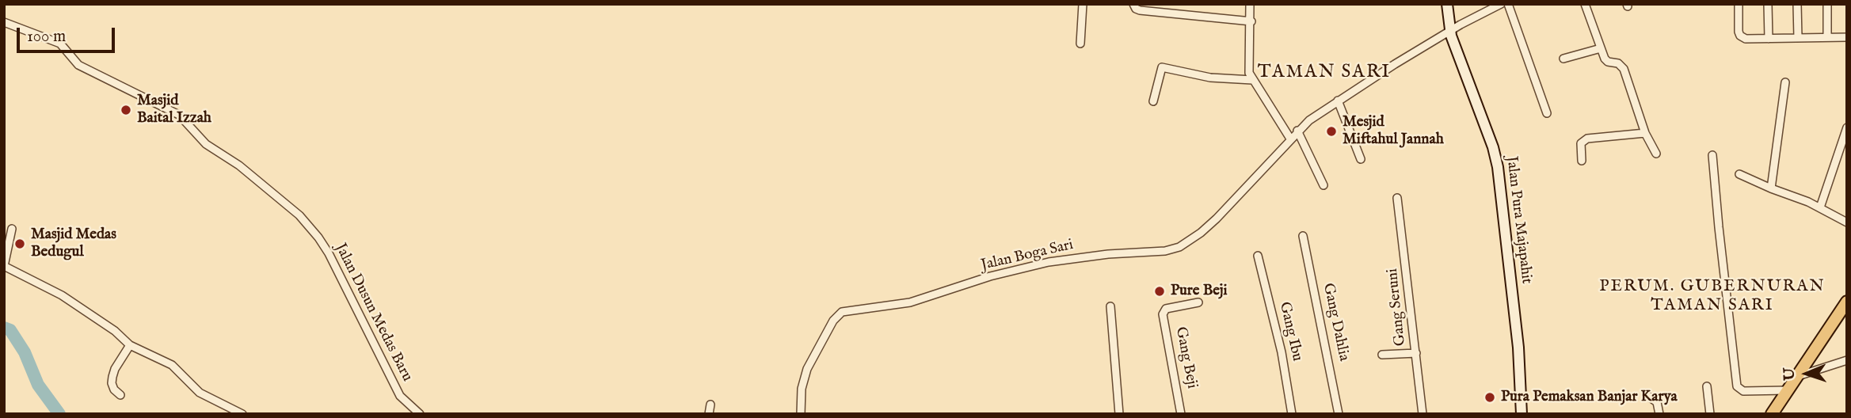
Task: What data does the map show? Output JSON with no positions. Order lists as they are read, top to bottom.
{
  "streets": {
    "street": [
      "Jalan Pura Majapahit",
      "Jalan Boga Sari",
      "Gang Seruni",
      "Jalan Dusun Medas Baru",
      "Gang Dahlia",
      "Gang Ibu",
      "Gang Beji"
    ]
  },
  "districts": ["TAMAN SARI", "PERUM. GUBERNURAN TAMAN SARI"],
  "places": [
    "Masjid Baital Izzah",
    "Mesjid Miftahul Jannah",
    "Masjid Medas Bedugul",
    "Pure Beji",
    "Pura Pemaksan Banjar Karya"
  ],
  "scale_bar": "100 m",
  "north": "left"
}
